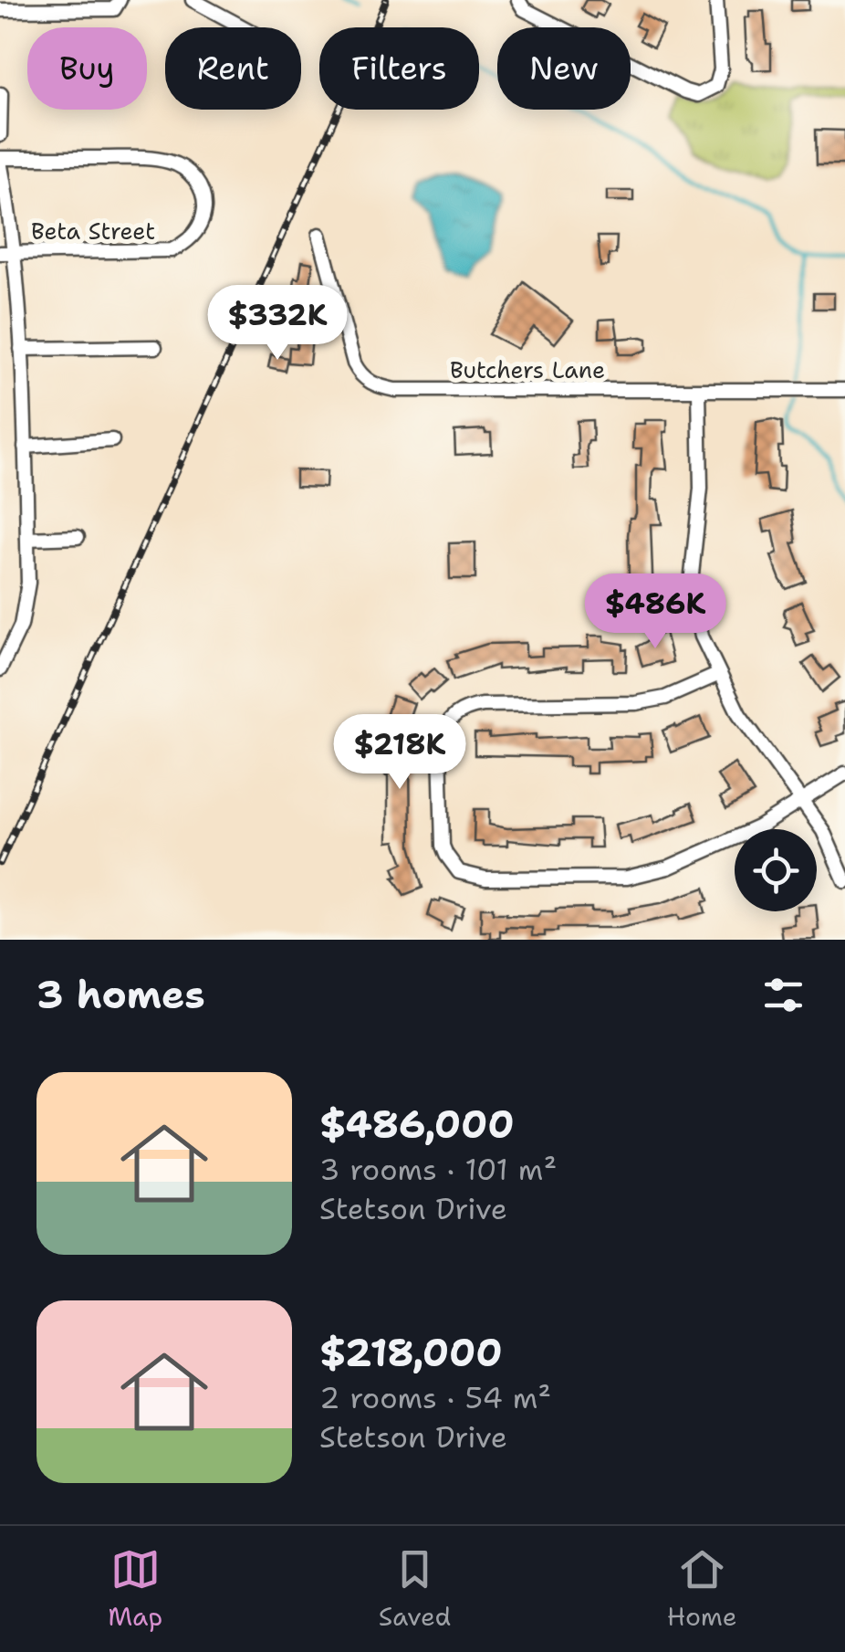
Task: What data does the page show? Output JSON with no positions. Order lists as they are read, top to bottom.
{
  "streets": {
    "street": ["Beta Street", "Butchers Lane"]
  },
  "page": {
    "chip": [
      "Buy",
      "Rent",
      "Filters",
      "New"
    ],
    "price": ["$332K", "$486K", "$218K"],
    "heading": "3 homes",
    "list": [
      {
        "name": "$486,000",
        "note": "3 rooms · 101 m² · Stetson Drive"
      },
      {
        "name": "$218,000",
        "note": "2 rooms · 54 m² · Stetson Drive"
      }
    ],
    "tabs": ["Map", "Saved", "Home"]
  }
}
